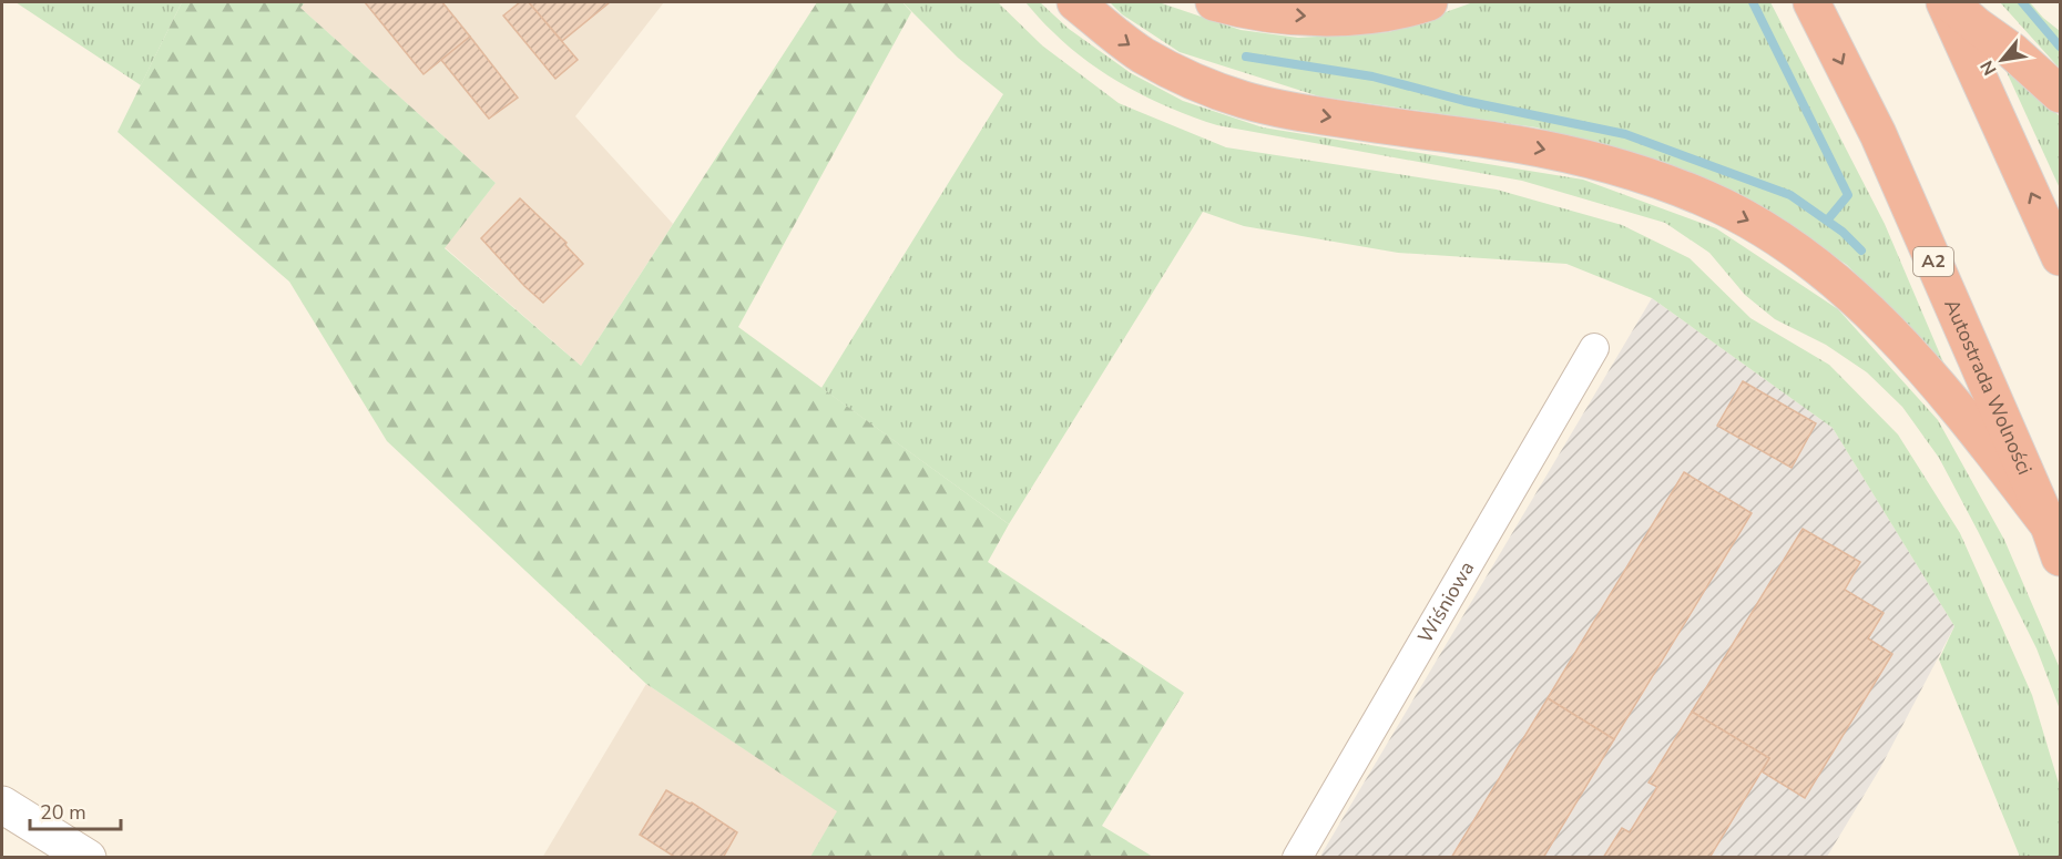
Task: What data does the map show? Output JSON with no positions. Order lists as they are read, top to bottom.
{
  "streets": {
    "highway": ["A2", "Autostrada Wolności"],
    "street": ["Wiśniowa"]
  },
  "scale_bar": "20 m",
  "north": "bottom left"
}
